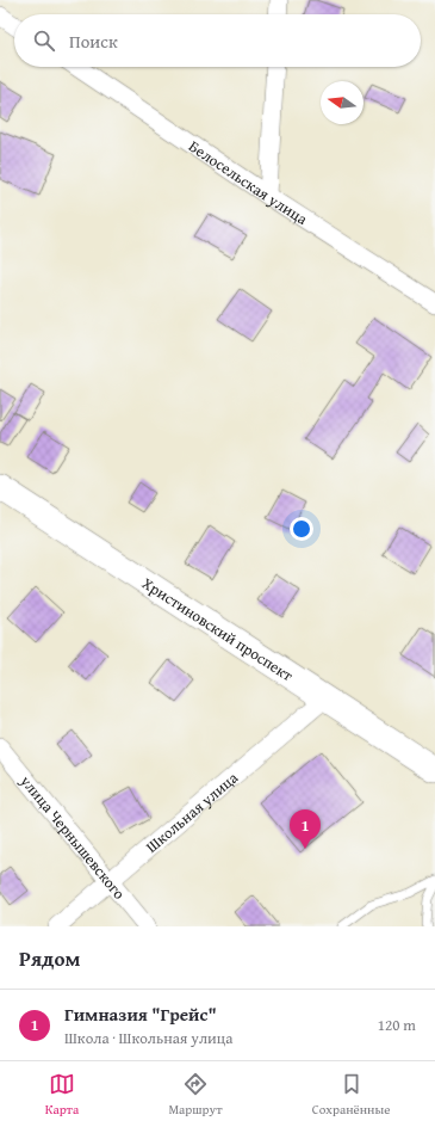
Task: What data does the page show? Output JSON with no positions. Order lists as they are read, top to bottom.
{
  "streets": {
    "street": [
      "Белосельская улица",
      "Христиновский проспект",
      "Школьная улица",
      "улица Чернышевского"
    ]
  },
  "crossings": [
    ["Христиновский проспект", "Школьная улица"],
    ["Школьная улица", "улица Чернышевского"]
  ],
  "north": "left",
  "page": {
    "search": "Поиск",
    "pins": "1",
    "heading": "Рядом",
    "list": [
      {
        "mark": "1",
        "name": "Гимназия \"Грейс\"",
        "note": "Школа · Школьная улица",
        "value": "120 m"
      }
    ],
    "nav": ["Карта", "Маршрут", "Сохранённые"]
  }
}
